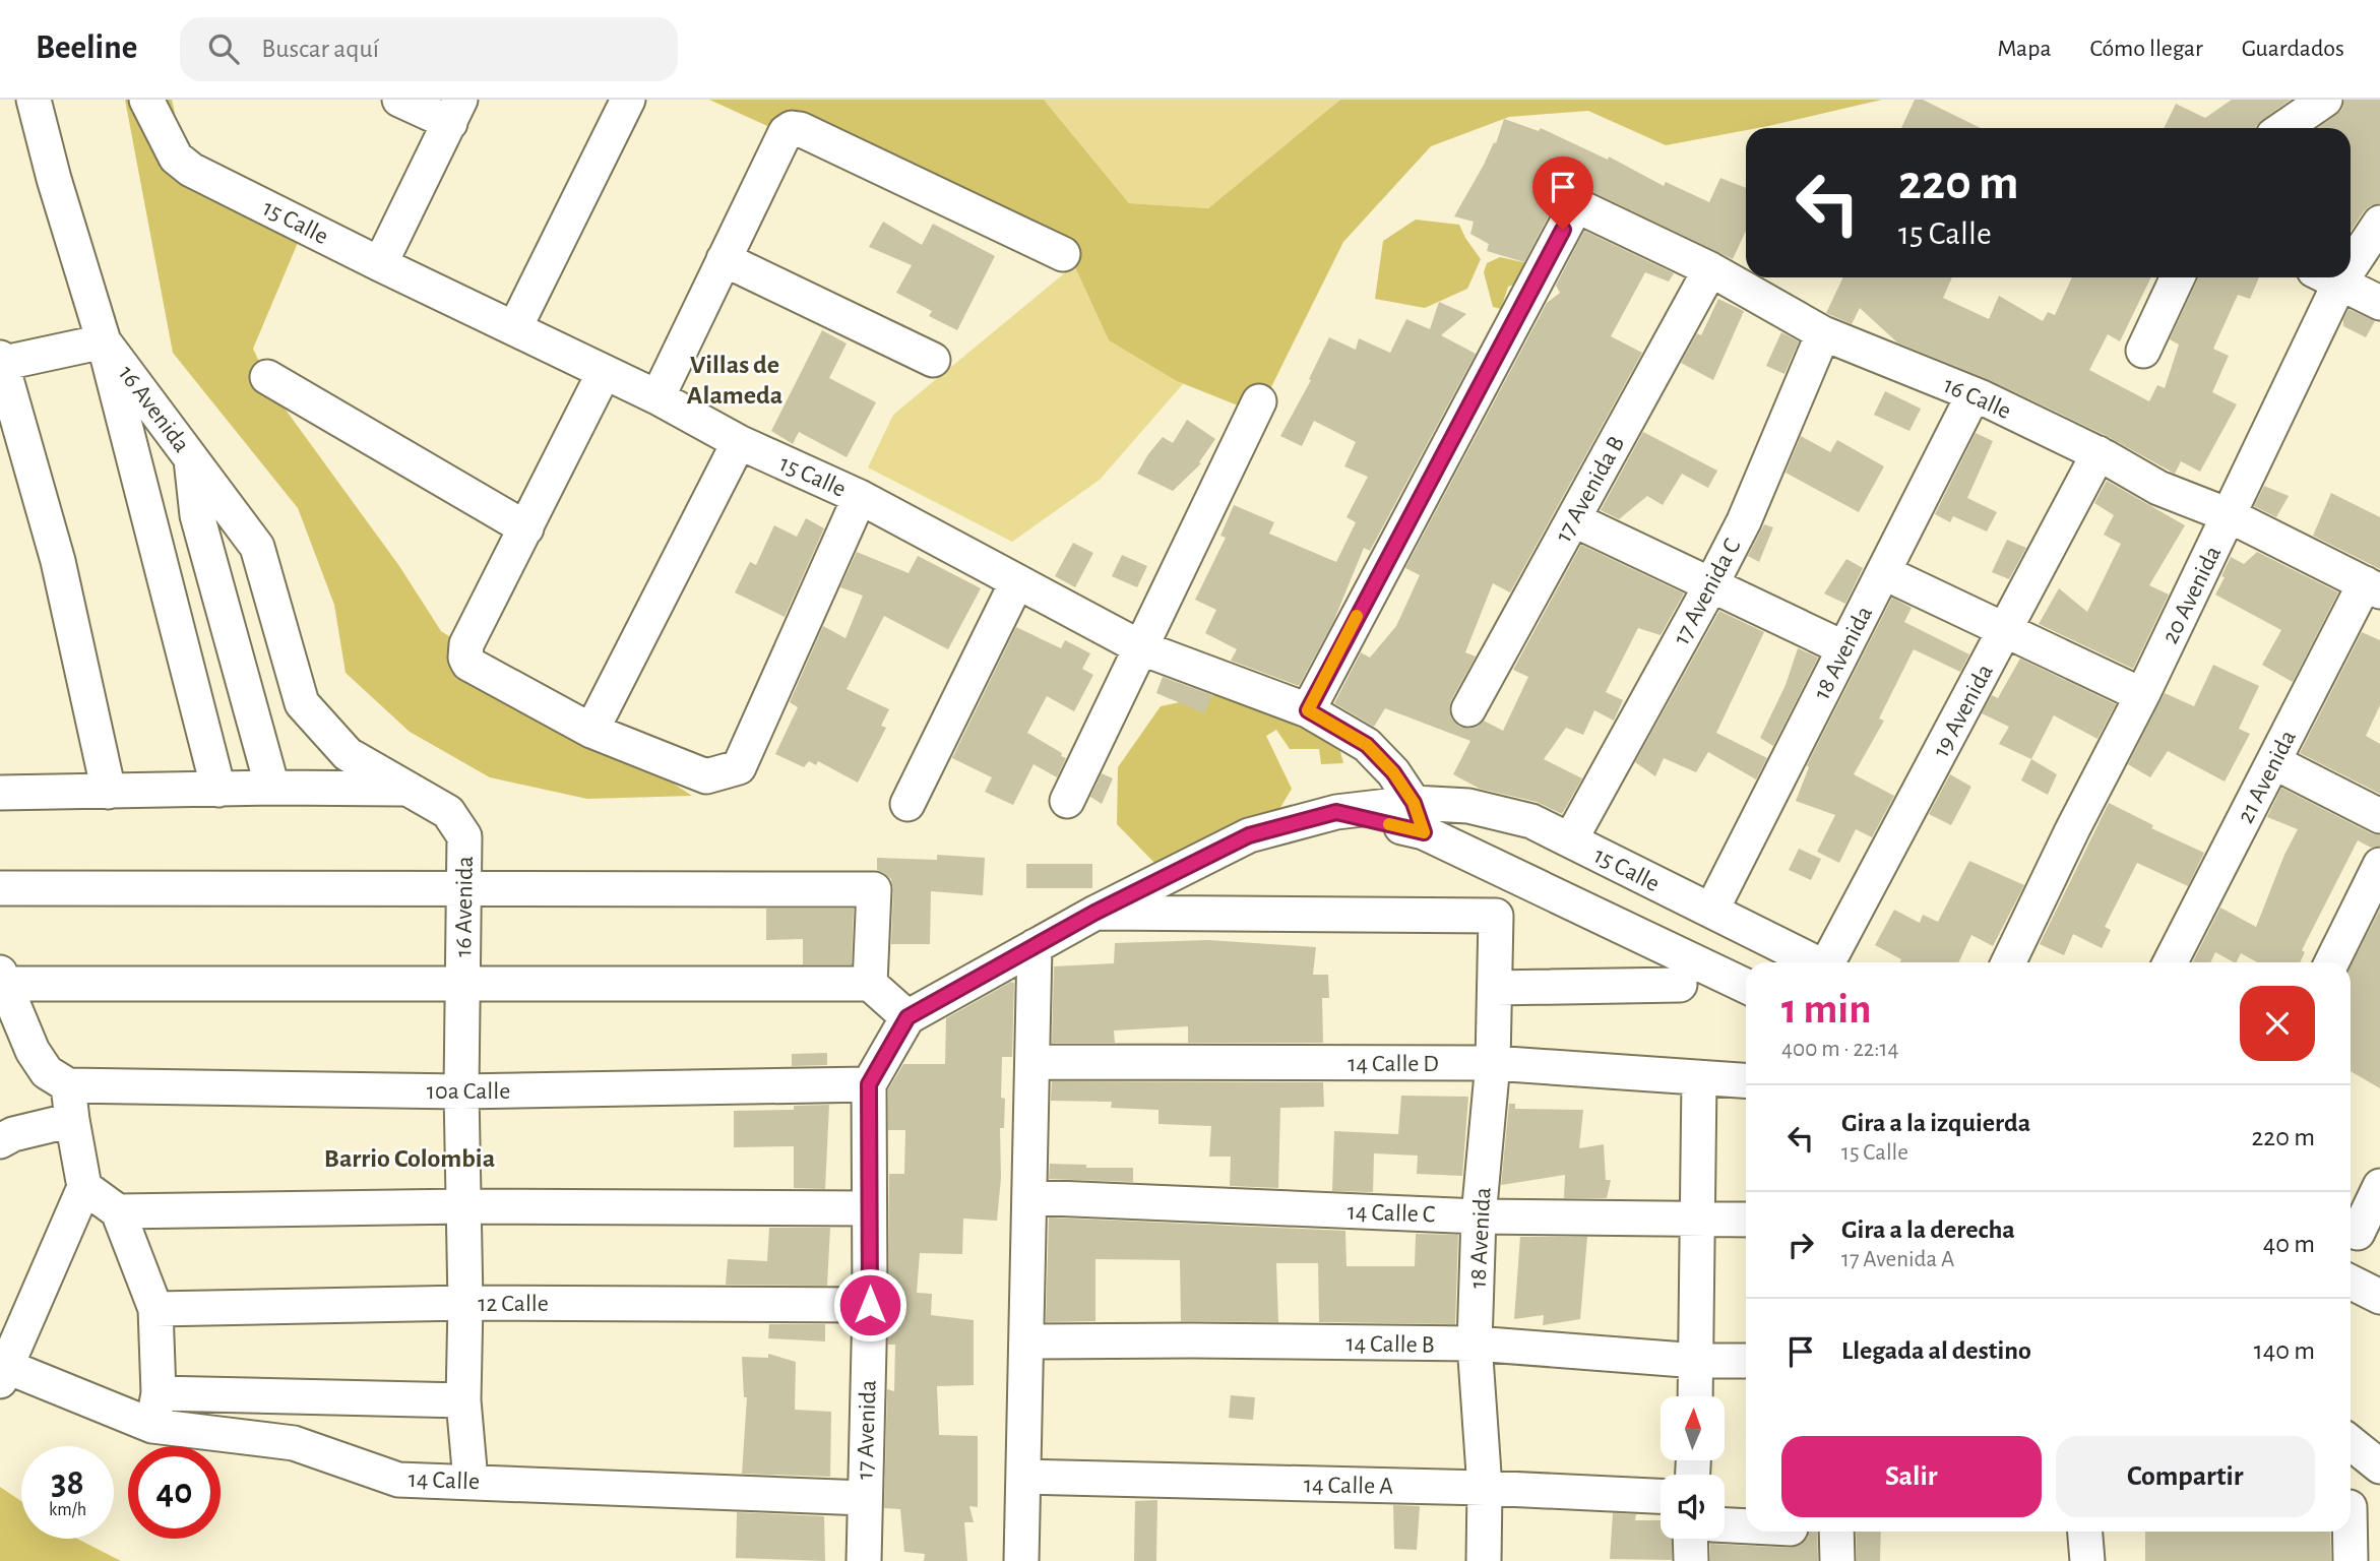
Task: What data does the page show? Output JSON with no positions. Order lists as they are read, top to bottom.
{
  "streets": {
    "street": [
      "15 Calle",
      "16 Calle",
      "16 Avenida",
      "17 Avenida B",
      "17 Avenida C",
      "20 Avenida",
      "18 Avenida",
      "19 Avenida",
      "21 Avenida",
      "14 Calle D",
      "10a Calle",
      "14 Calle C",
      "12 Calle",
      "14 Calle B",
      "17 Avenida",
      "14 Calle",
      "14 Calle A"
    ]
  },
  "crossings": [
    ["15 Calle", "16 Calle"],
    ["15 Calle", "17 Avenida C"],
    ["15 Calle", "18 Avenida"],
    ["16 Calle", "17 Avenida B"],
    ["16 Calle", "17 Avenida C"],
    ["16 Calle", "20 Avenida"],
    ["16 Calle", "18 Avenida"],
    ["16 Calle", "19 Avenida"],
    ["16 Calle", "21 Avenida"],
    ["16 Avenida", "10a Calle"],
    ["16 Avenida", "12 Calle"],
    ["16 Avenida", "14 Calle"],
    ["18 Avenida", "14 Calle D"],
    ["18 Avenida", "14 Calle C"],
    ["18 Avenida", "14 Calle B"],
    ["18 Avenida", "14 Calle A"],
    ["10a Calle", "17 Avenida"],
    ["12 Calle", "17 Avenida"],
    ["17 Avenida", "14 Calle"]
  ],
  "districts": ["Villas de Alameda", "Barrio Colombia"],
  "north": "top",
  "page": {
    "header": "Beeline",
    "search": "Buscar aquí",
    "nav": ["Mapa", "Cómo llegar", "Guardados"],
    "turn": ["220 m", "15 Calle"],
    "heading": ["1 min", "400 m · 22:14"],
    "list": [
      {
        "name": "Gira a la izquierda",
        "note": "15 Calle",
        "value": "220 m"
      },
      {
        "name": "Gira a la derecha",
        "note": "17 Avenida A",
        "value": "40 m"
      },
      {
        "name": "Llegada al destino",
        "value": "140 m"
      }
    ],
    "buttons": ["Salir", "Compartir"],
    "speed": "38 km/h",
    "limit": "40"
  }
}
